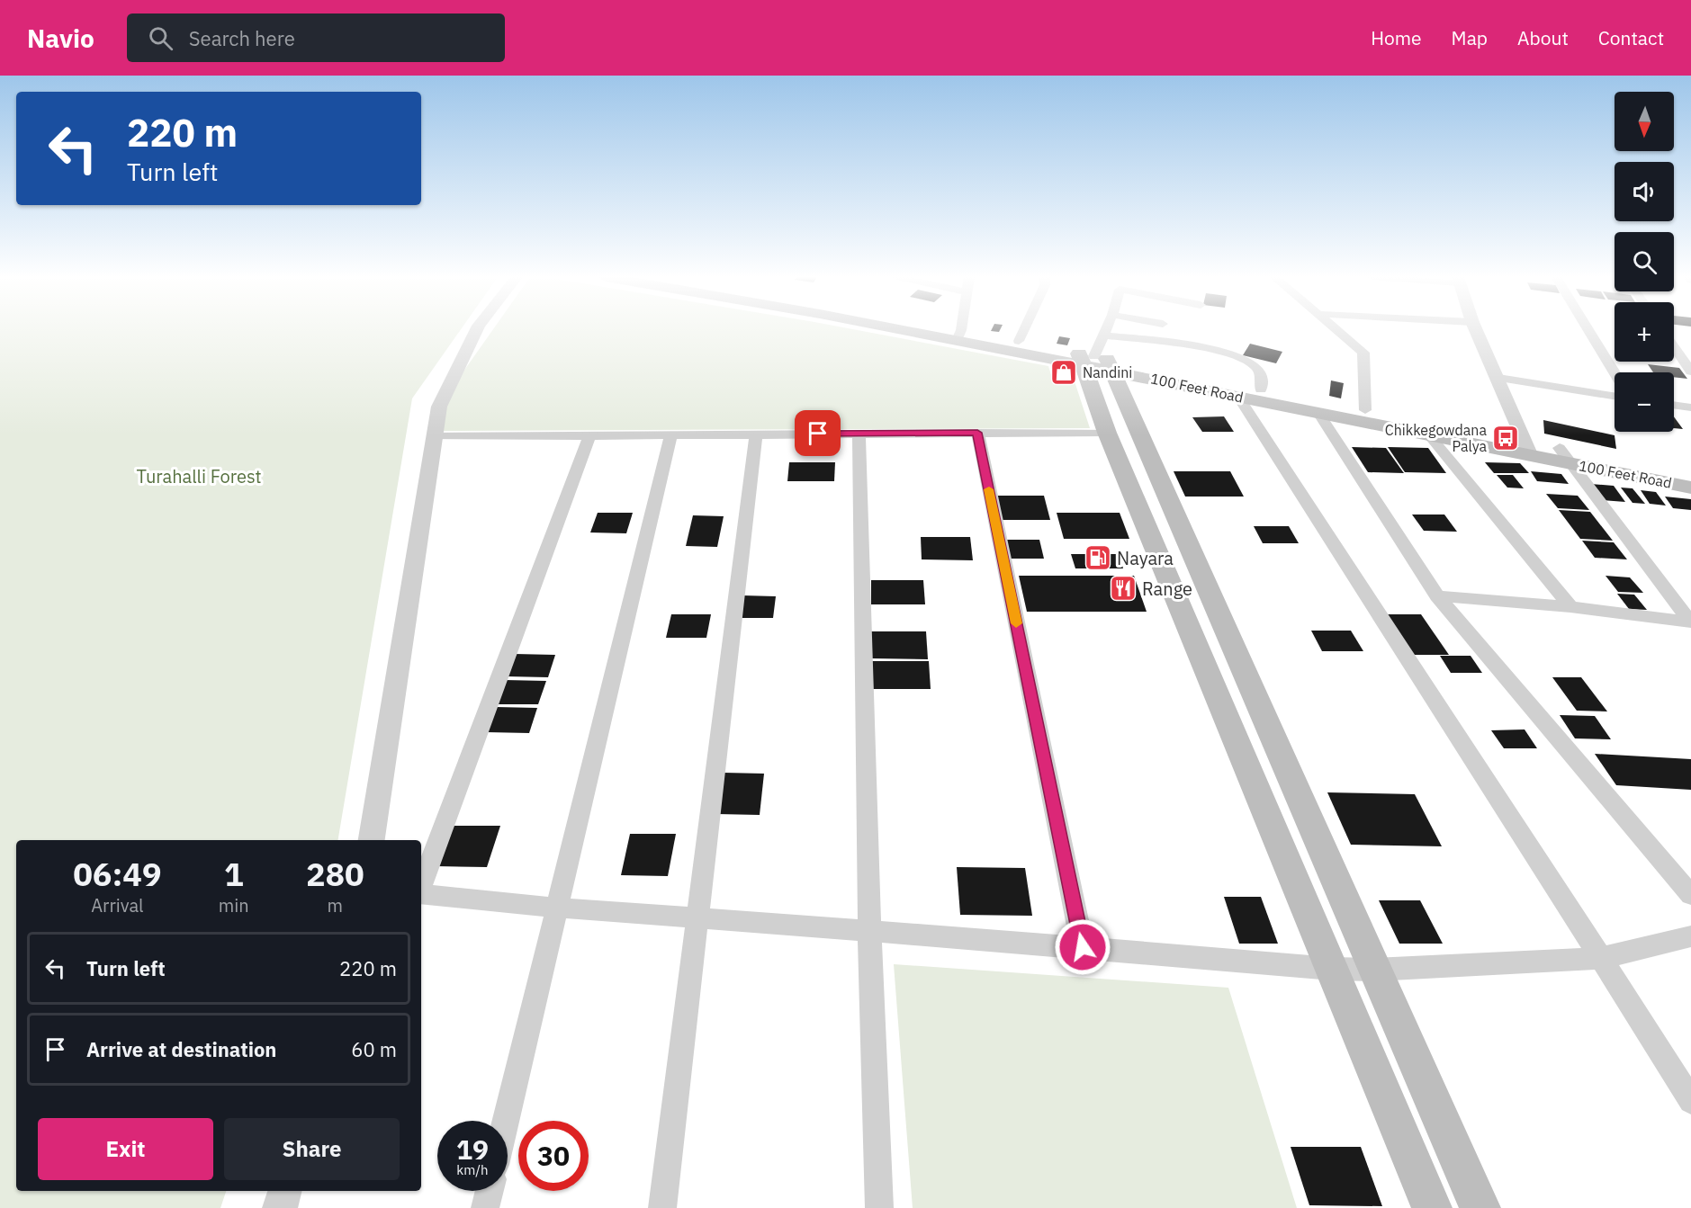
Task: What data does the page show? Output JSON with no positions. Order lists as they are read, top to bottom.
{
  "streets": {
    "main road": ["100 Feet Road"]
  },
  "parks": ["Turahalli Forest"],
  "places": {
    "shop": ["Nandini"],
    "bus stop": ["Chikkegowdana Palya"],
    "fuel station": ["Nayara"],
    "restaurant": ["Range"]
  },
  "north": "bottom",
  "page": {
    "header": "Navio",
    "search": "Search here",
    "nav": [
      "Home",
      "Map",
      "About",
      "Contact"
    ],
    "map_buttons": ["+", "−"],
    "turn": ["220 m", "Turn left"],
    "eta": [
      "06:49",
      "Arrival",
      "1",
      "min",
      "280",
      "m"
    ],
    "list": [
      {
        "name": "Turn left",
        "value": "220 m"
      },
      {
        "name": "Arrive at destination",
        "value": "60 m"
      }
    ],
    "buttons": ["Exit", "Share"],
    "speed": "19 km/h",
    "limit": "30"
  }
}
